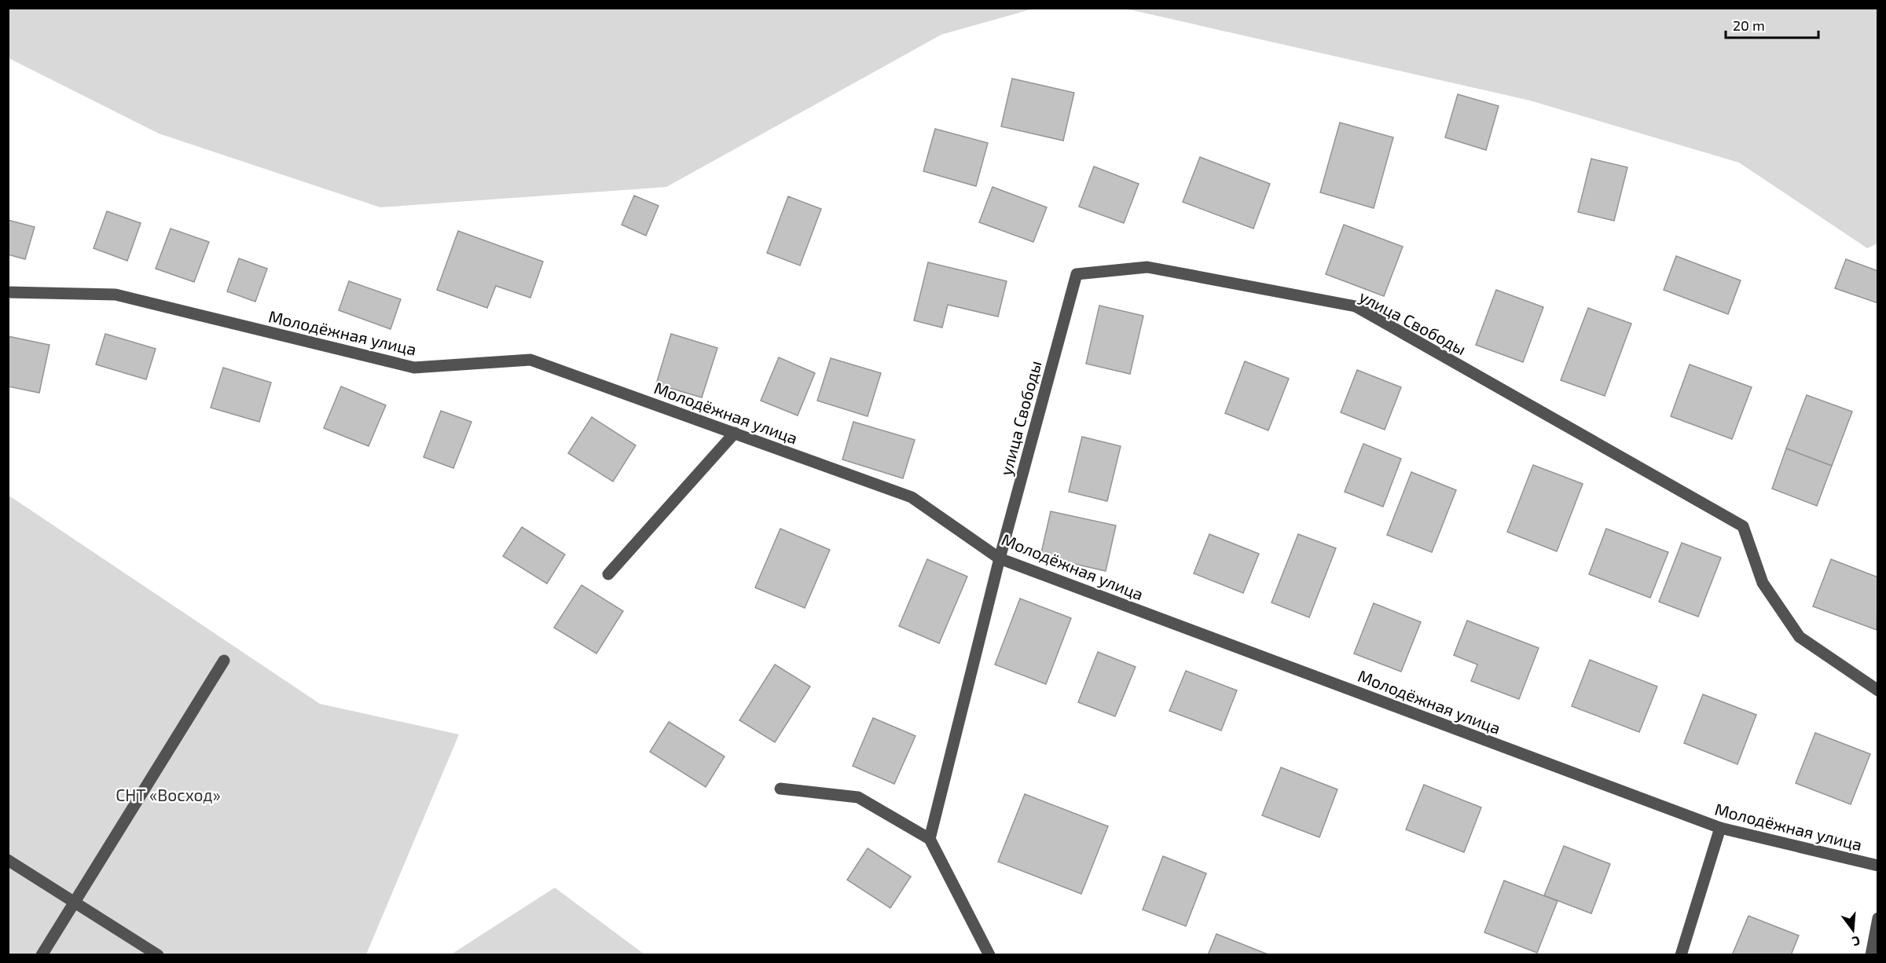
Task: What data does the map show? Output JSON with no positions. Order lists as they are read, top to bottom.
{
  "streets": {
    "street": ["улица Свободы", "Молодёжная улица"]
  },
  "crossings": [
    ["улица Свободы", "Молодёжная улица"]
  ],
  "parks": ["СНТ «Восход»"],
  "scale_bar": "20 m",
  "north": "bottom"
}
